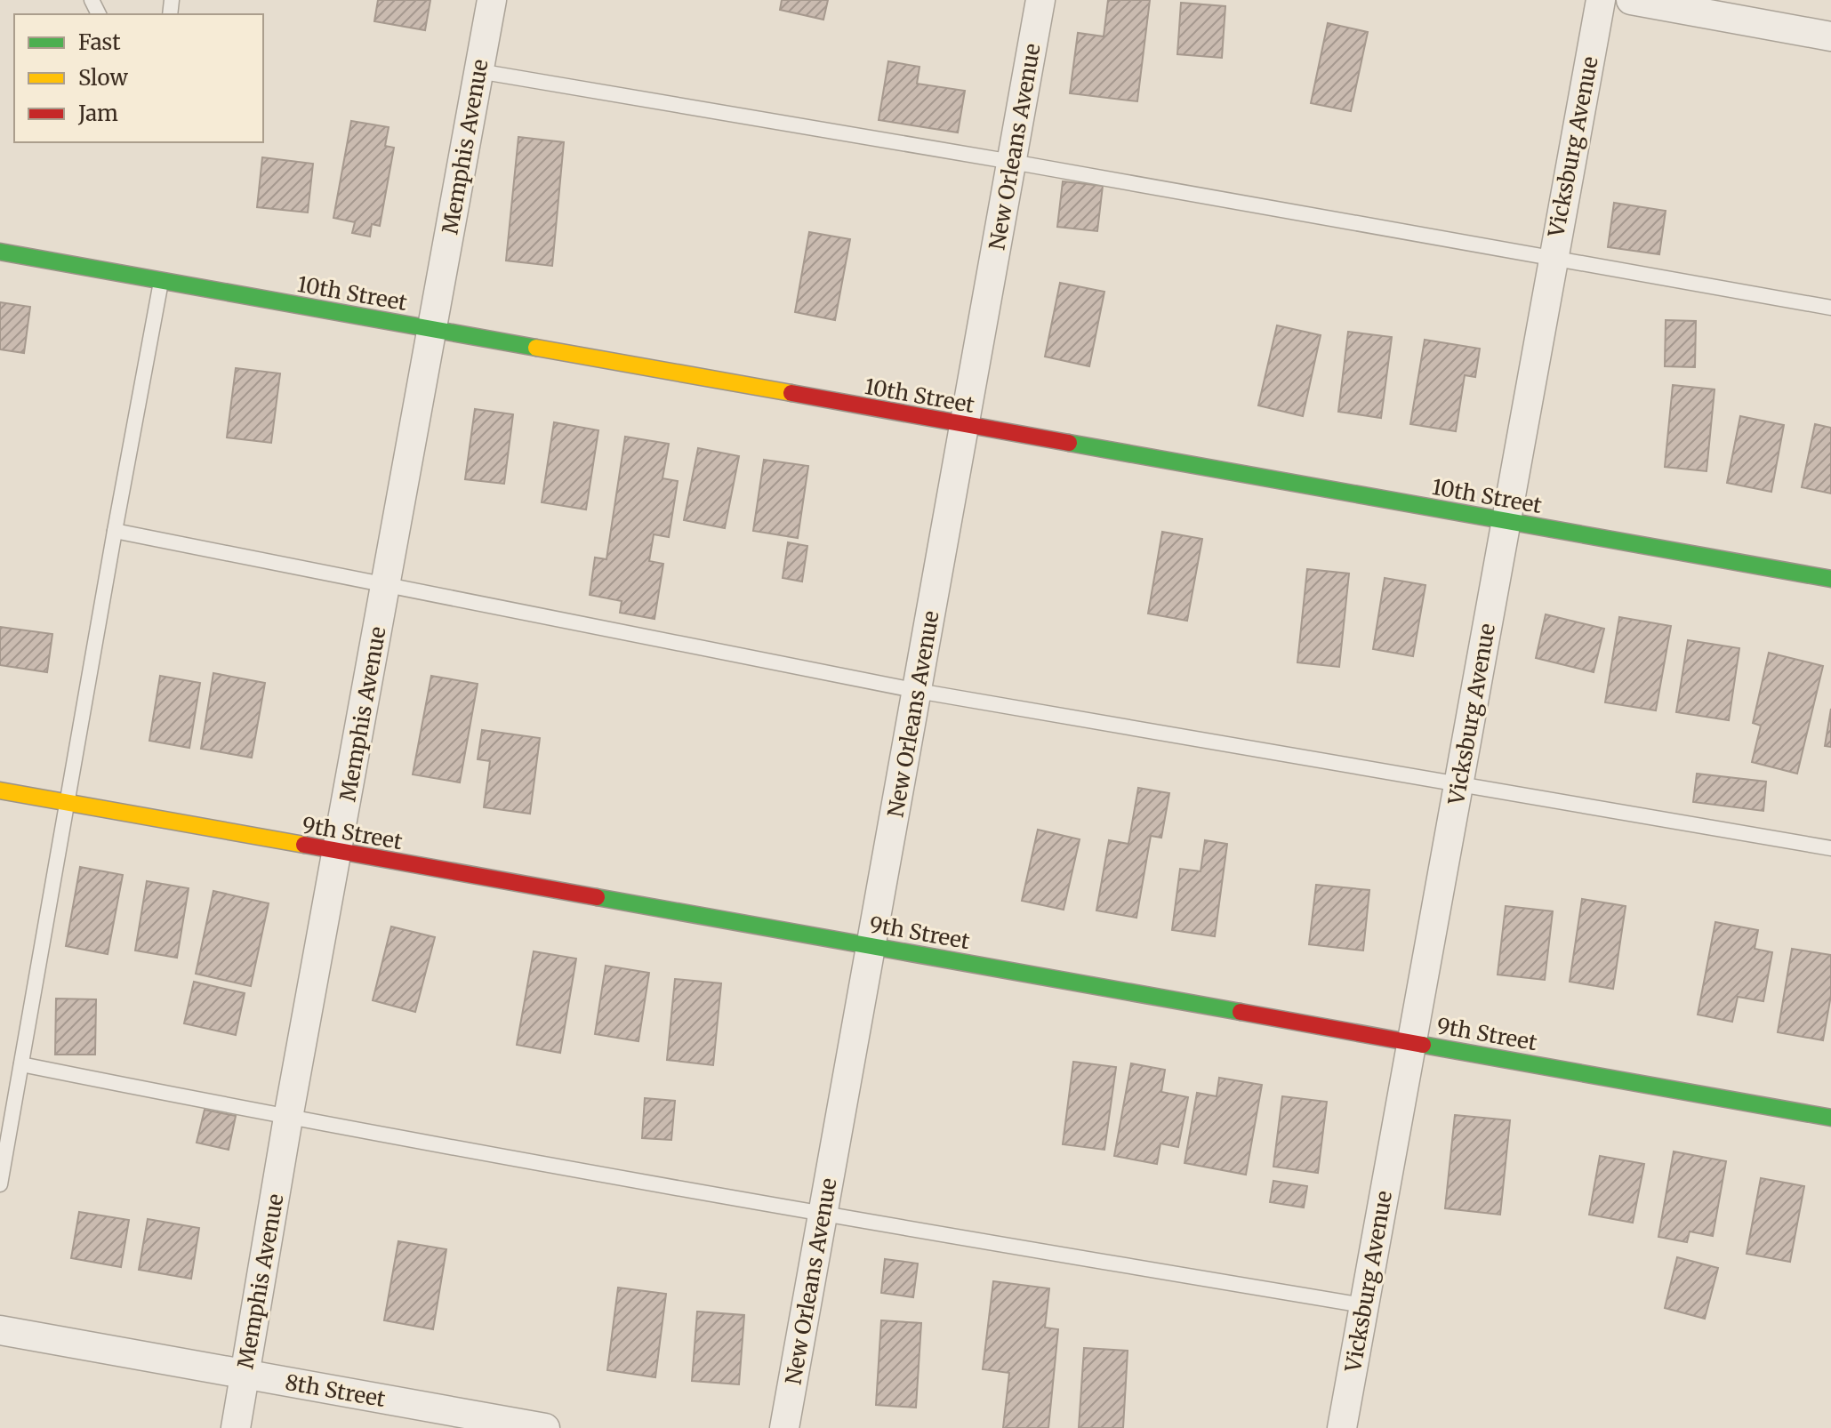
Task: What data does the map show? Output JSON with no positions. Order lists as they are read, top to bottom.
{
  "streets": {
    "street": [
      "Memphis Avenue",
      "New Orleans Avenue",
      "Vicksburg Avenue",
      "10th Street",
      "9th Street",
      "8th Street"
    ]
  },
  "crossings": [
    ["Memphis Avenue", "10th Street"],
    ["Memphis Avenue", "9th Street"],
    ["Memphis Avenue", "8th Street"],
    ["New Orleans Avenue", "10th Street"],
    ["New Orleans Avenue", "9th Street"],
    ["Vicksburg Avenue", "10th Street"],
    ["Vicksburg Avenue", "9th Street"]
  ],
  "legend": ["Fast", "Slow", "Jam"]
}
